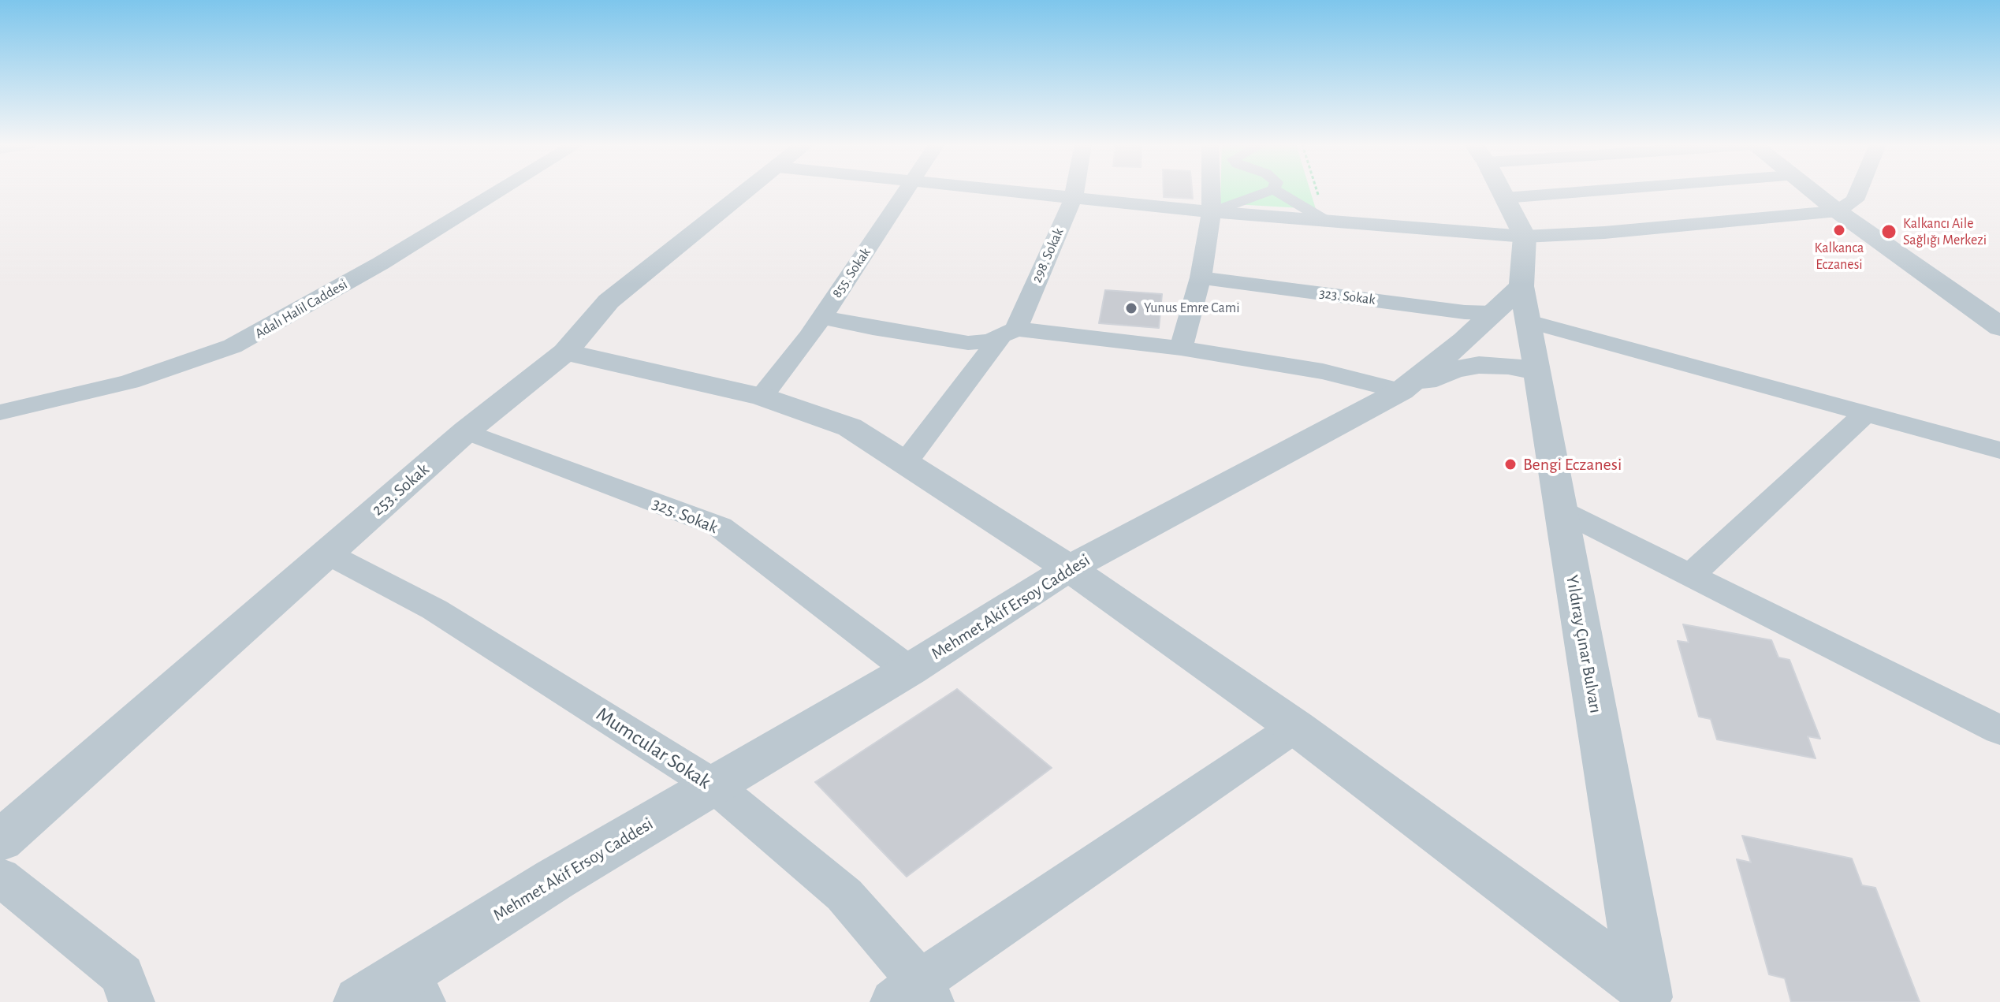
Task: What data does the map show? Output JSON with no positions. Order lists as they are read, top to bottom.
{
  "streets": {
    "street": [
      "298. Sokak",
      "855. Sokak",
      "323. Sokak",
      "Adalı Halil Caddesi",
      "253. Sokak",
      "325. Sokak",
      "Mehmet Akif Ersoy Caddesi",
      "Yıldıray Çınar Bulvarı",
      "Mumcular Sokak"
    ]
  },
  "crossings": [
    ["323. Sokak", "Mehmet Akif Ersoy Caddesi"],
    ["323. Sokak", "Yıldıray Çınar Bulvarı"],
    ["253. Sokak", "325. Sokak"],
    ["253. Sokak", "Mumcular Sokak"],
    ["325. Sokak", "Mehmet Akif Ersoy Caddesi"],
    ["Mehmet Akif Ersoy Caddesi", "Yıldıray Çınar Bulvarı"],
    ["Mehmet Akif Ersoy Caddesi", "Mumcular Sokak"]
  ],
  "places": [
    "Kalkanca Eczanesi",
    "Kalkancı Aile Sağlığı Merkezi",
    "Yunus Emre Cami",
    "Bengi Eczanesi"
  ]
}
